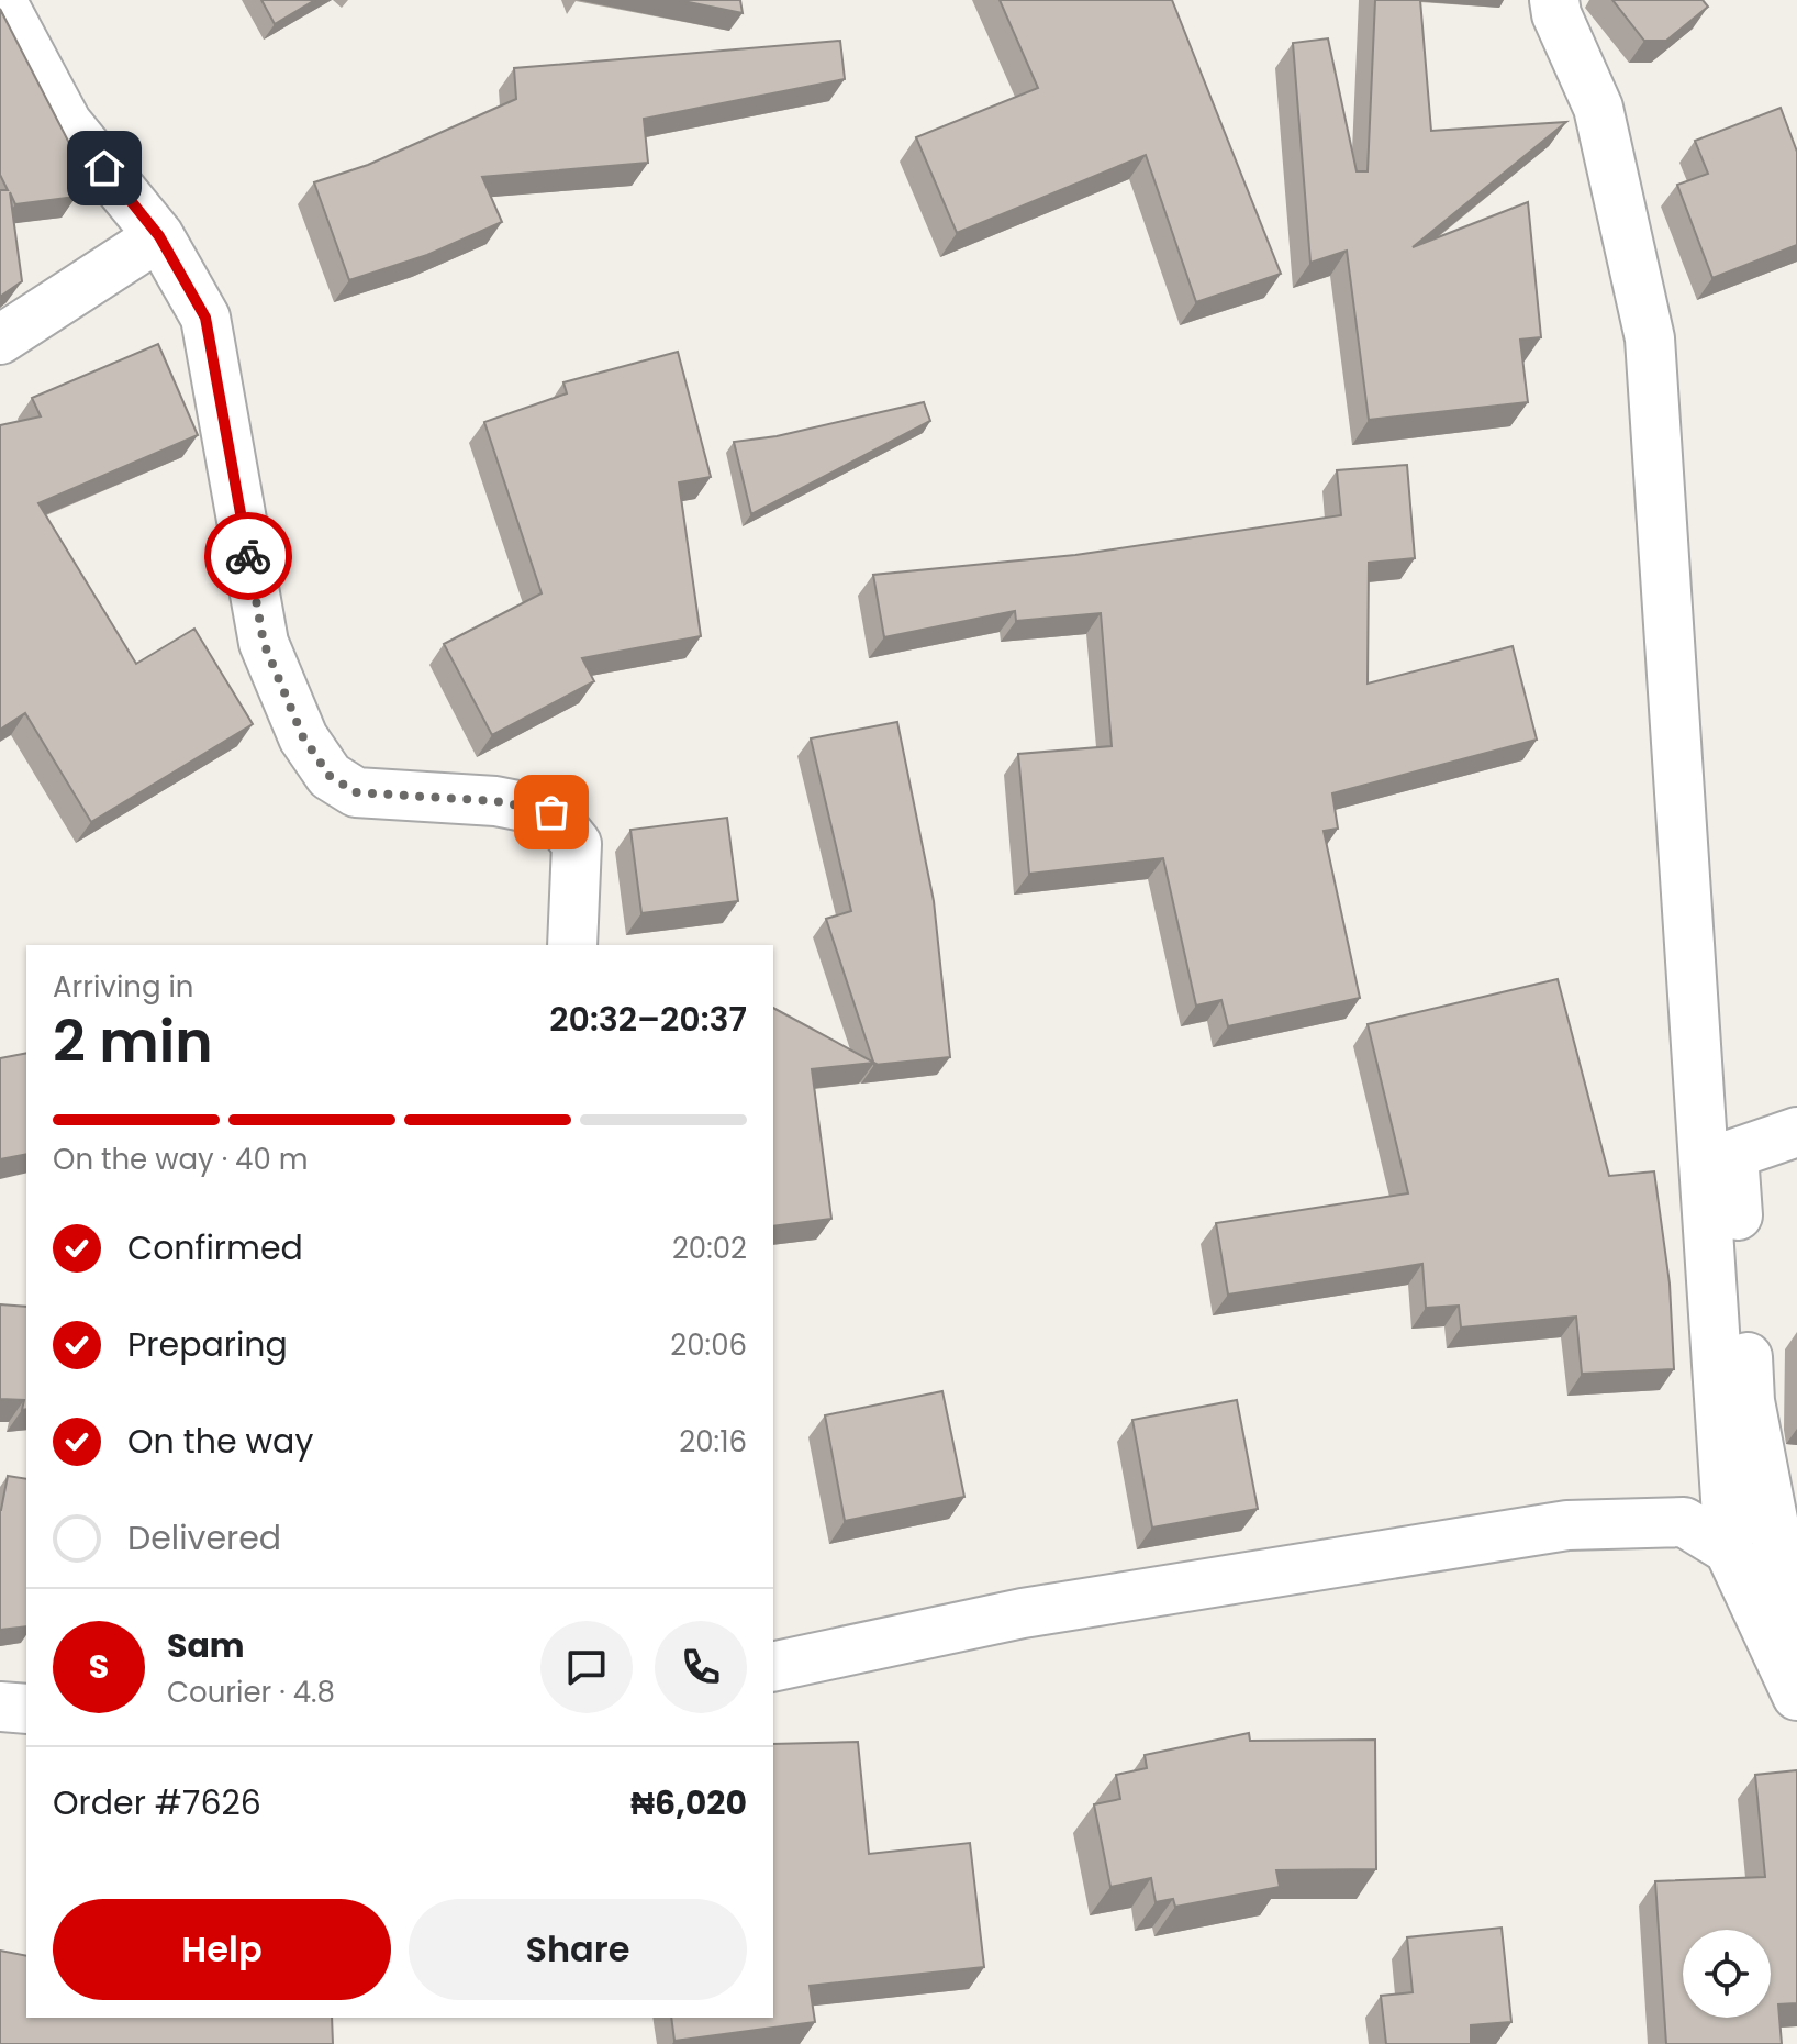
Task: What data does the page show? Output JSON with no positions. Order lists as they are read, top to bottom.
{
  "page": {
    "heading": ["2 min", "Arriving in", "20:32–20:37"],
    "panel": [
      "Sam",
      "Courier · 4.8",
      "Order #7626",
      "₦6,020"
    ],
    "bar": "On the way · 40 m",
    "list": [
      ["Confirmed", "20:02"],
      ["Preparing", "20:06"],
      ["On the way", "20:16"],
      "Delivered"
    ],
    "round": "S",
    "buttons": ["Help", "Share"]
  }
}
